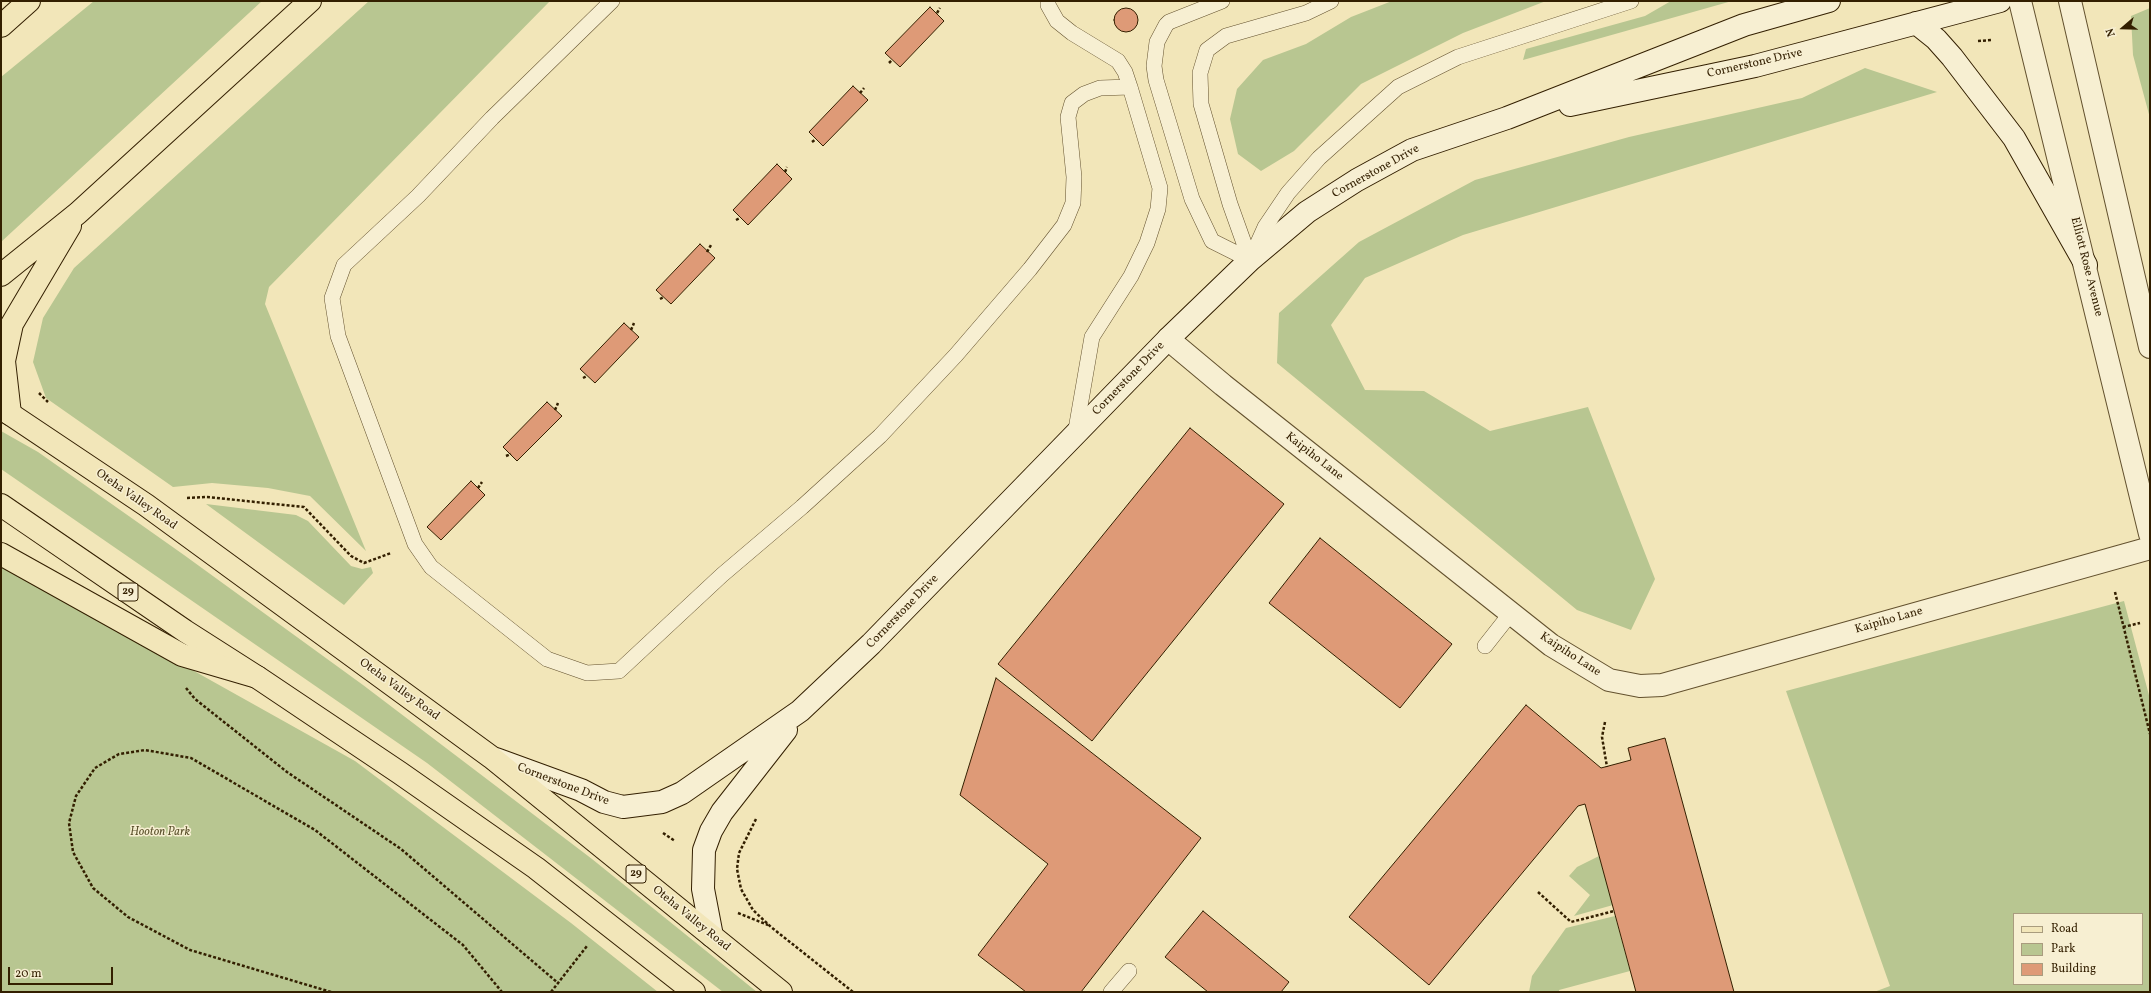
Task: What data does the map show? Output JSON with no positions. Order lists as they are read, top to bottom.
{
  "streets": {
    "main road": ["Oteha Valley Road", "29"],
    "street": ["Cornerstone Drive", "Elliott Rose Avenue", "Kaipiho Lane"]
  },
  "crossings": [
    ["Cornerstone Drive", "Kaipiho Lane"],
    ["Cornerstone Drive", "Oteha Valley Road"]
  ],
  "parks": ["Hooton Park"],
  "legend": ["Road", "Park", "Building"],
  "scale_bar": "20 m",
  "north": "left"
}
